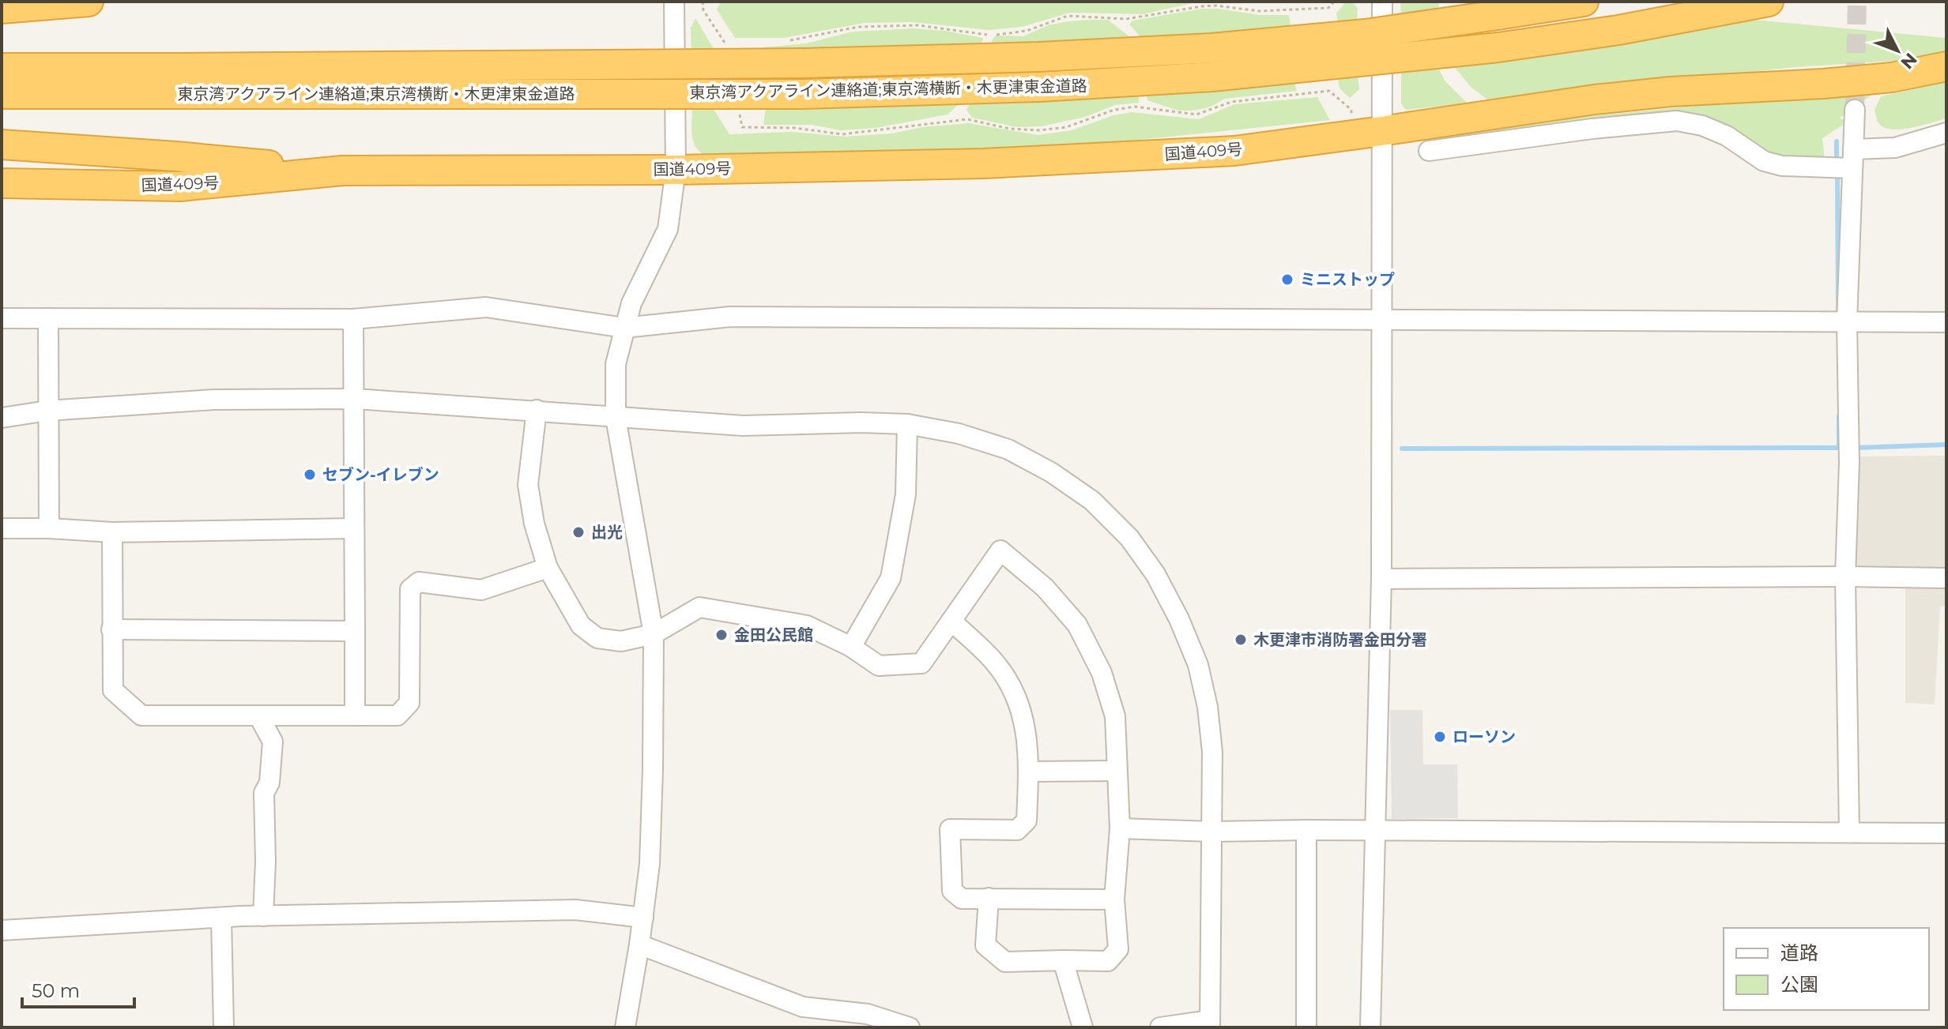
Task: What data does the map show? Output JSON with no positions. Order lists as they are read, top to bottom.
{
  "streets": {
    "highway": ["東京湾アクアライン連絡道;東京湾横断・木更津東金道路", "国道409号"]
  },
  "places": [
    "ミニストップ",
    "セブン-イレブン",
    "出光",
    "金田公民館",
    "木更津市消防署金田分署",
    "ローソン"
  ],
  "legend": ["道路", "公園"],
  "scale_bar": "50 m",
  "north": "bottom right"
}
